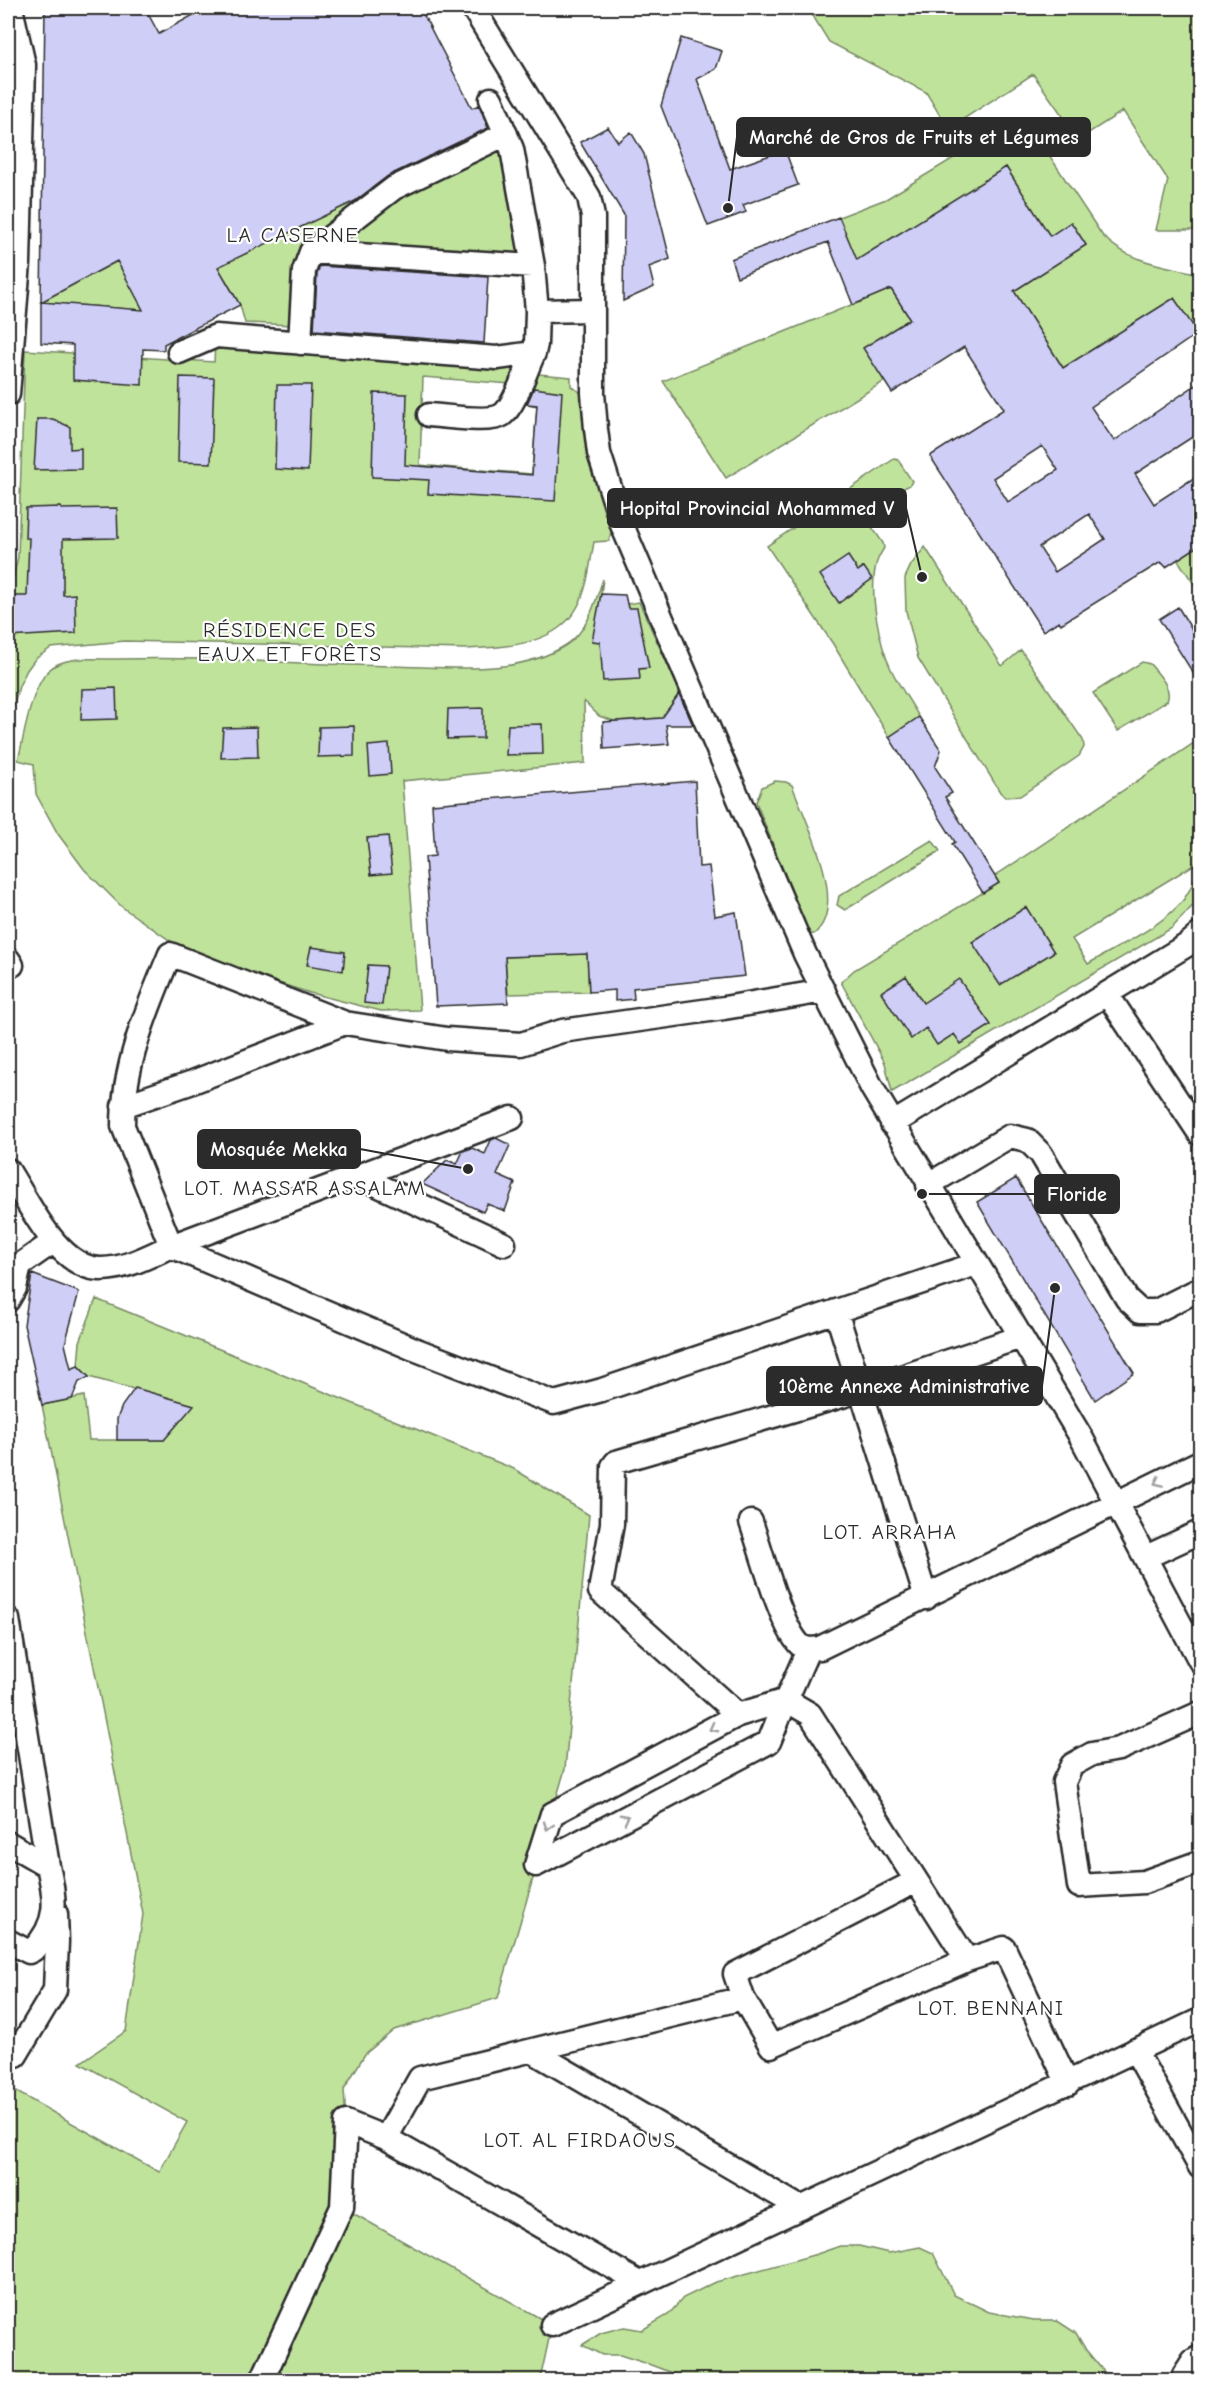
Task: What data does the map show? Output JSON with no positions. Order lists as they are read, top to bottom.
{
  "districts": [
    "LA CASERNE",
    "RÉSIDENCE DES EAUX ET FORÊTS",
    "LOT. MASSAR ASSALAM",
    "LOT. ARRAHA",
    "LOT. BENNANI",
    "LOT. AL FIRDAOUS"
  ],
  "places": [
    "Marché de Gros de Fruits et Légumes",
    "Hopital Provincial Mohammed V",
    "Mosquée Mekka",
    "Floride",
    "10ème Annexe Administrative"
  ]
}
